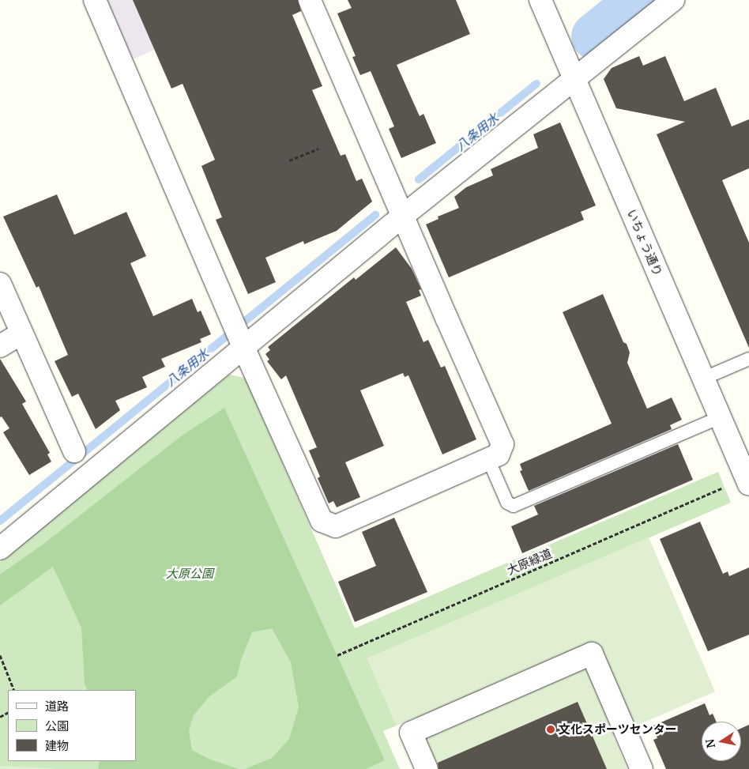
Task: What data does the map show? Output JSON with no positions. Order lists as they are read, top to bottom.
{
  "streets": {
    "street": ["いちょう通り"],
    "path": ["大原緑道"]
  },
  "crossings": [
    ["いちょう通り", "大原緑道"]
  ],
  "water": ["八条用水"],
  "parks": ["大原公園"],
  "places": ["文化スポーツセンター"],
  "legend": ["道路", "公園", "建物"],
  "north": "left"
}
